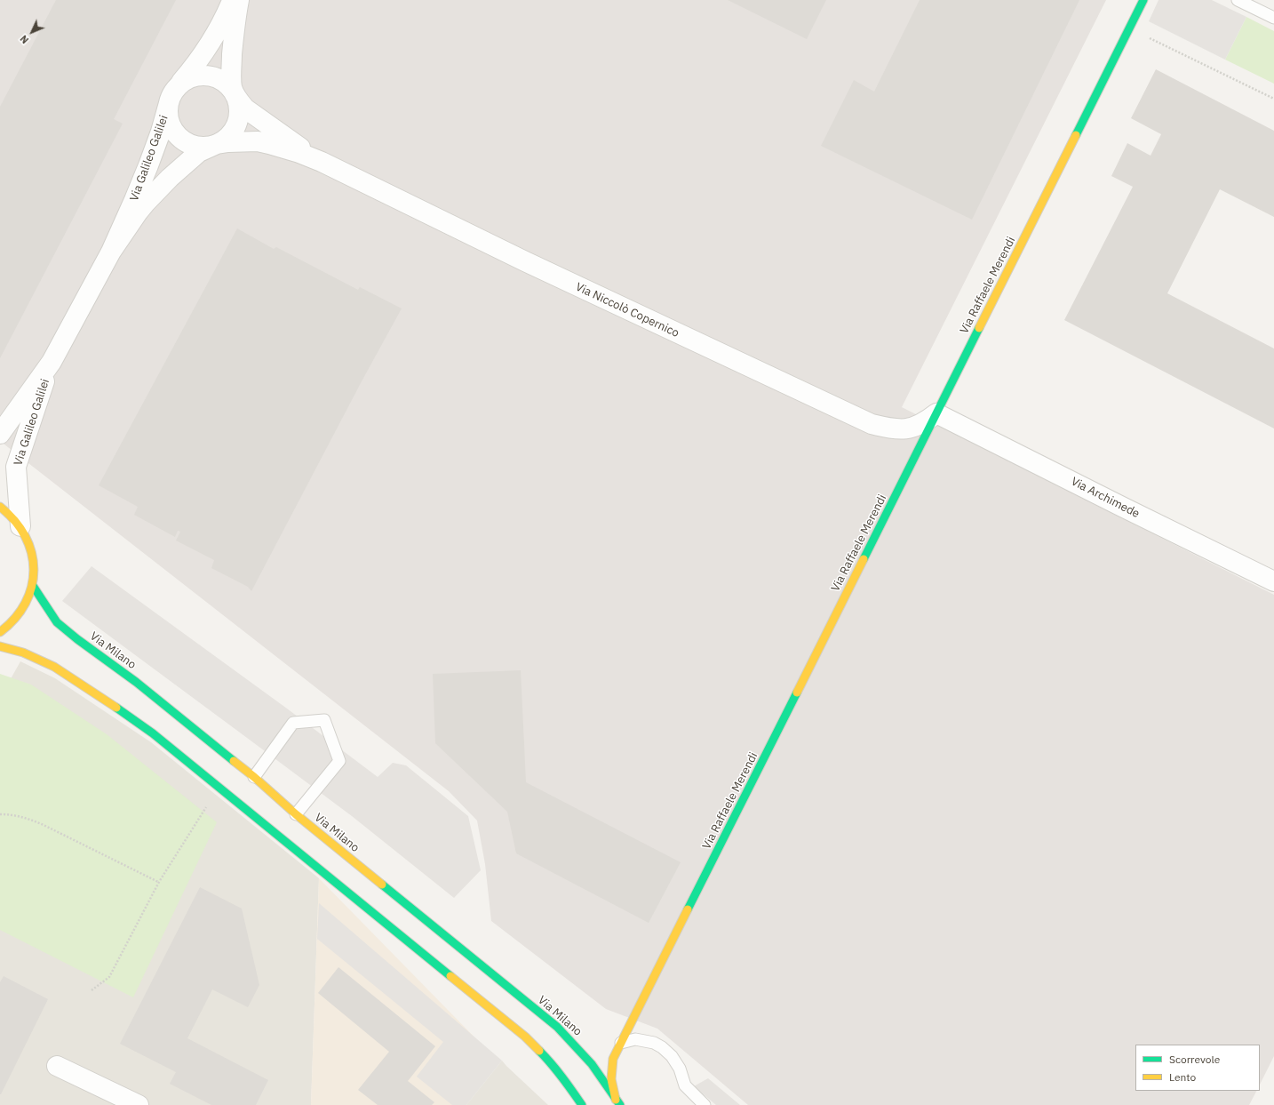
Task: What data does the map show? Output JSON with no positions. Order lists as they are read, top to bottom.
{
  "streets": {
    "main road": ["Via Raffaele Merendi", "Via Milano"],
    "street": ["Via Galileo Galilei", "Via Niccolò Copernico", "Via Archimede"]
  },
  "crossings": [
    ["Via Galileo Galilei", "Via Niccolò Copernico"],
    ["Via Raffaele Merendi", "Via Niccolò Copernico"],
    ["Via Raffaele Merendi", "Via Archimede"],
    ["Via Raffaele Merendi", "Via Milano"],
    ["Via Niccolò Copernico", "Via Archimede"]
  ],
  "legend": ["Scorrevole", "Lento"],
  "north": "bottom left"
}
